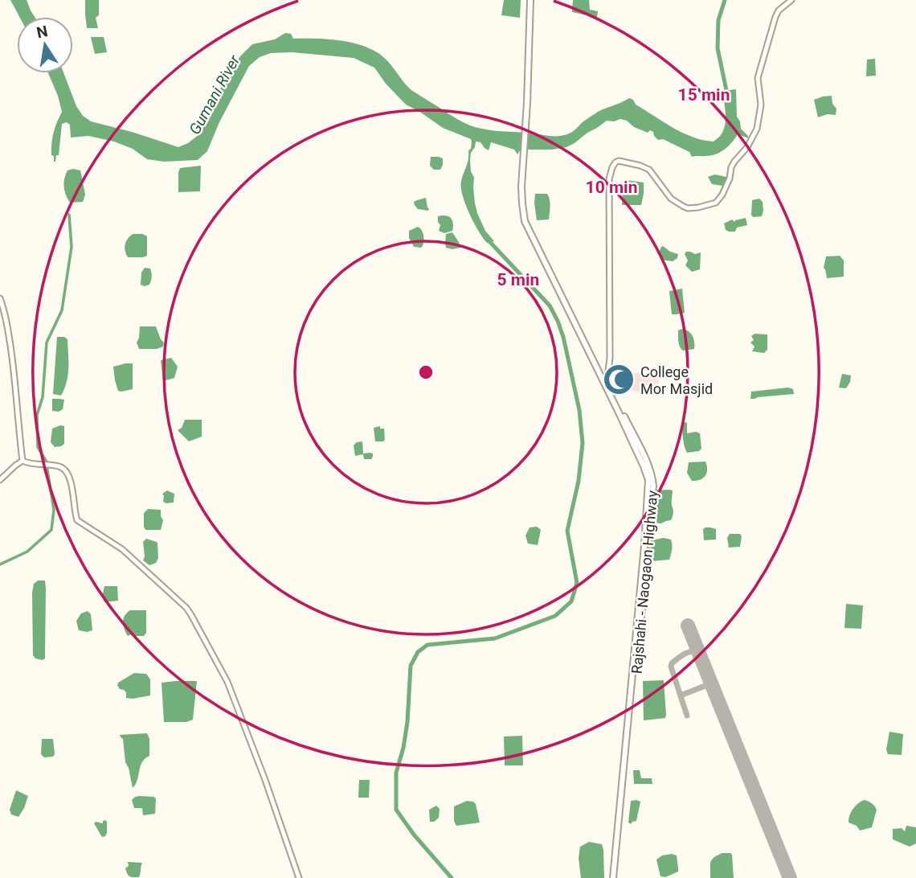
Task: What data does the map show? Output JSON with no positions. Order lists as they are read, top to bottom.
{
  "streets": {
    "main road": ["Rajshahi - Naogaon Highway"]
  },
  "water": ["Gumani River"],
  "places": {
    "mosque": ["College Mor Masjid"]
  },
  "north": "top",
  "rings": ["15 min", "10 min", "5 min"]
}
